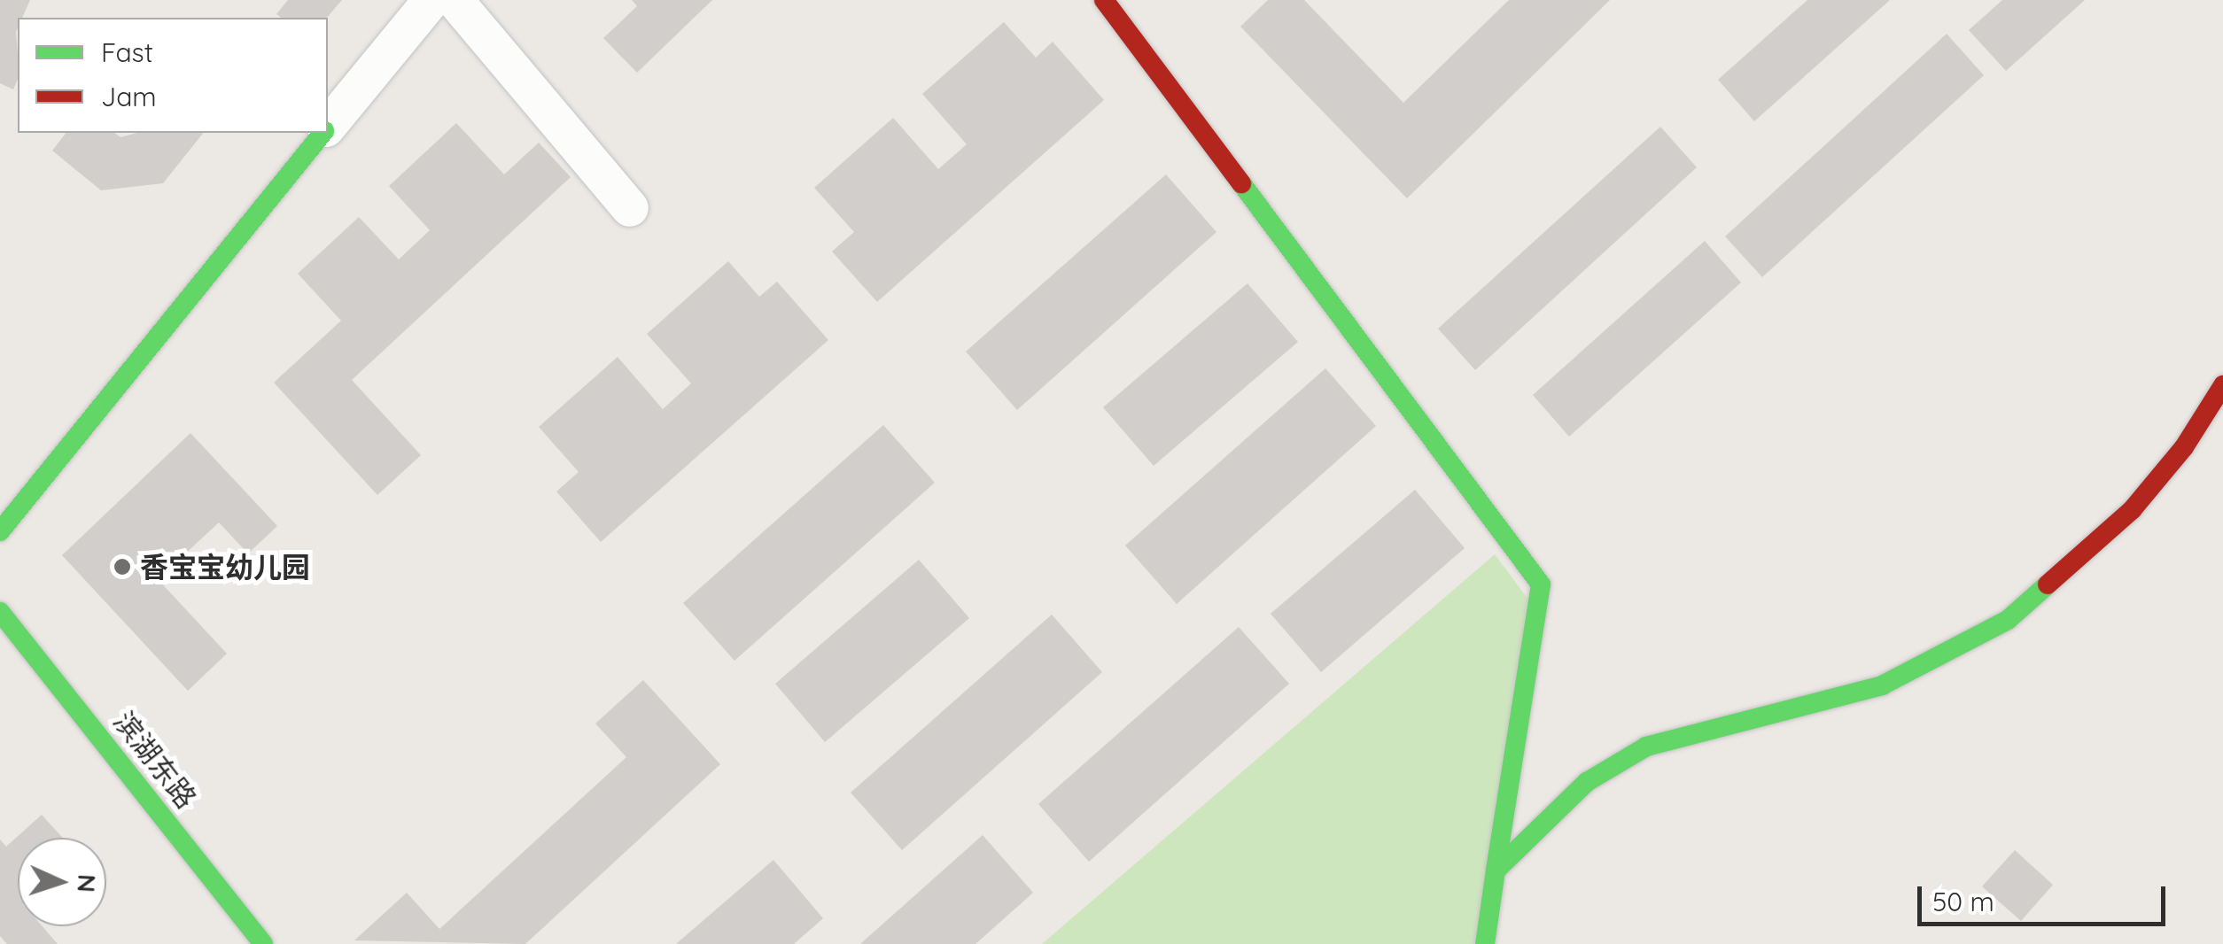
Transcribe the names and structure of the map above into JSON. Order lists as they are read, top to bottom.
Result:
{
  "streets": {
    "street": ["滨湖东路"]
  },
  "places": ["香宝宝幼儿园"],
  "legend": ["Fast", "Jam"],
  "scale_bar": "50 m",
  "north": "right"
}
